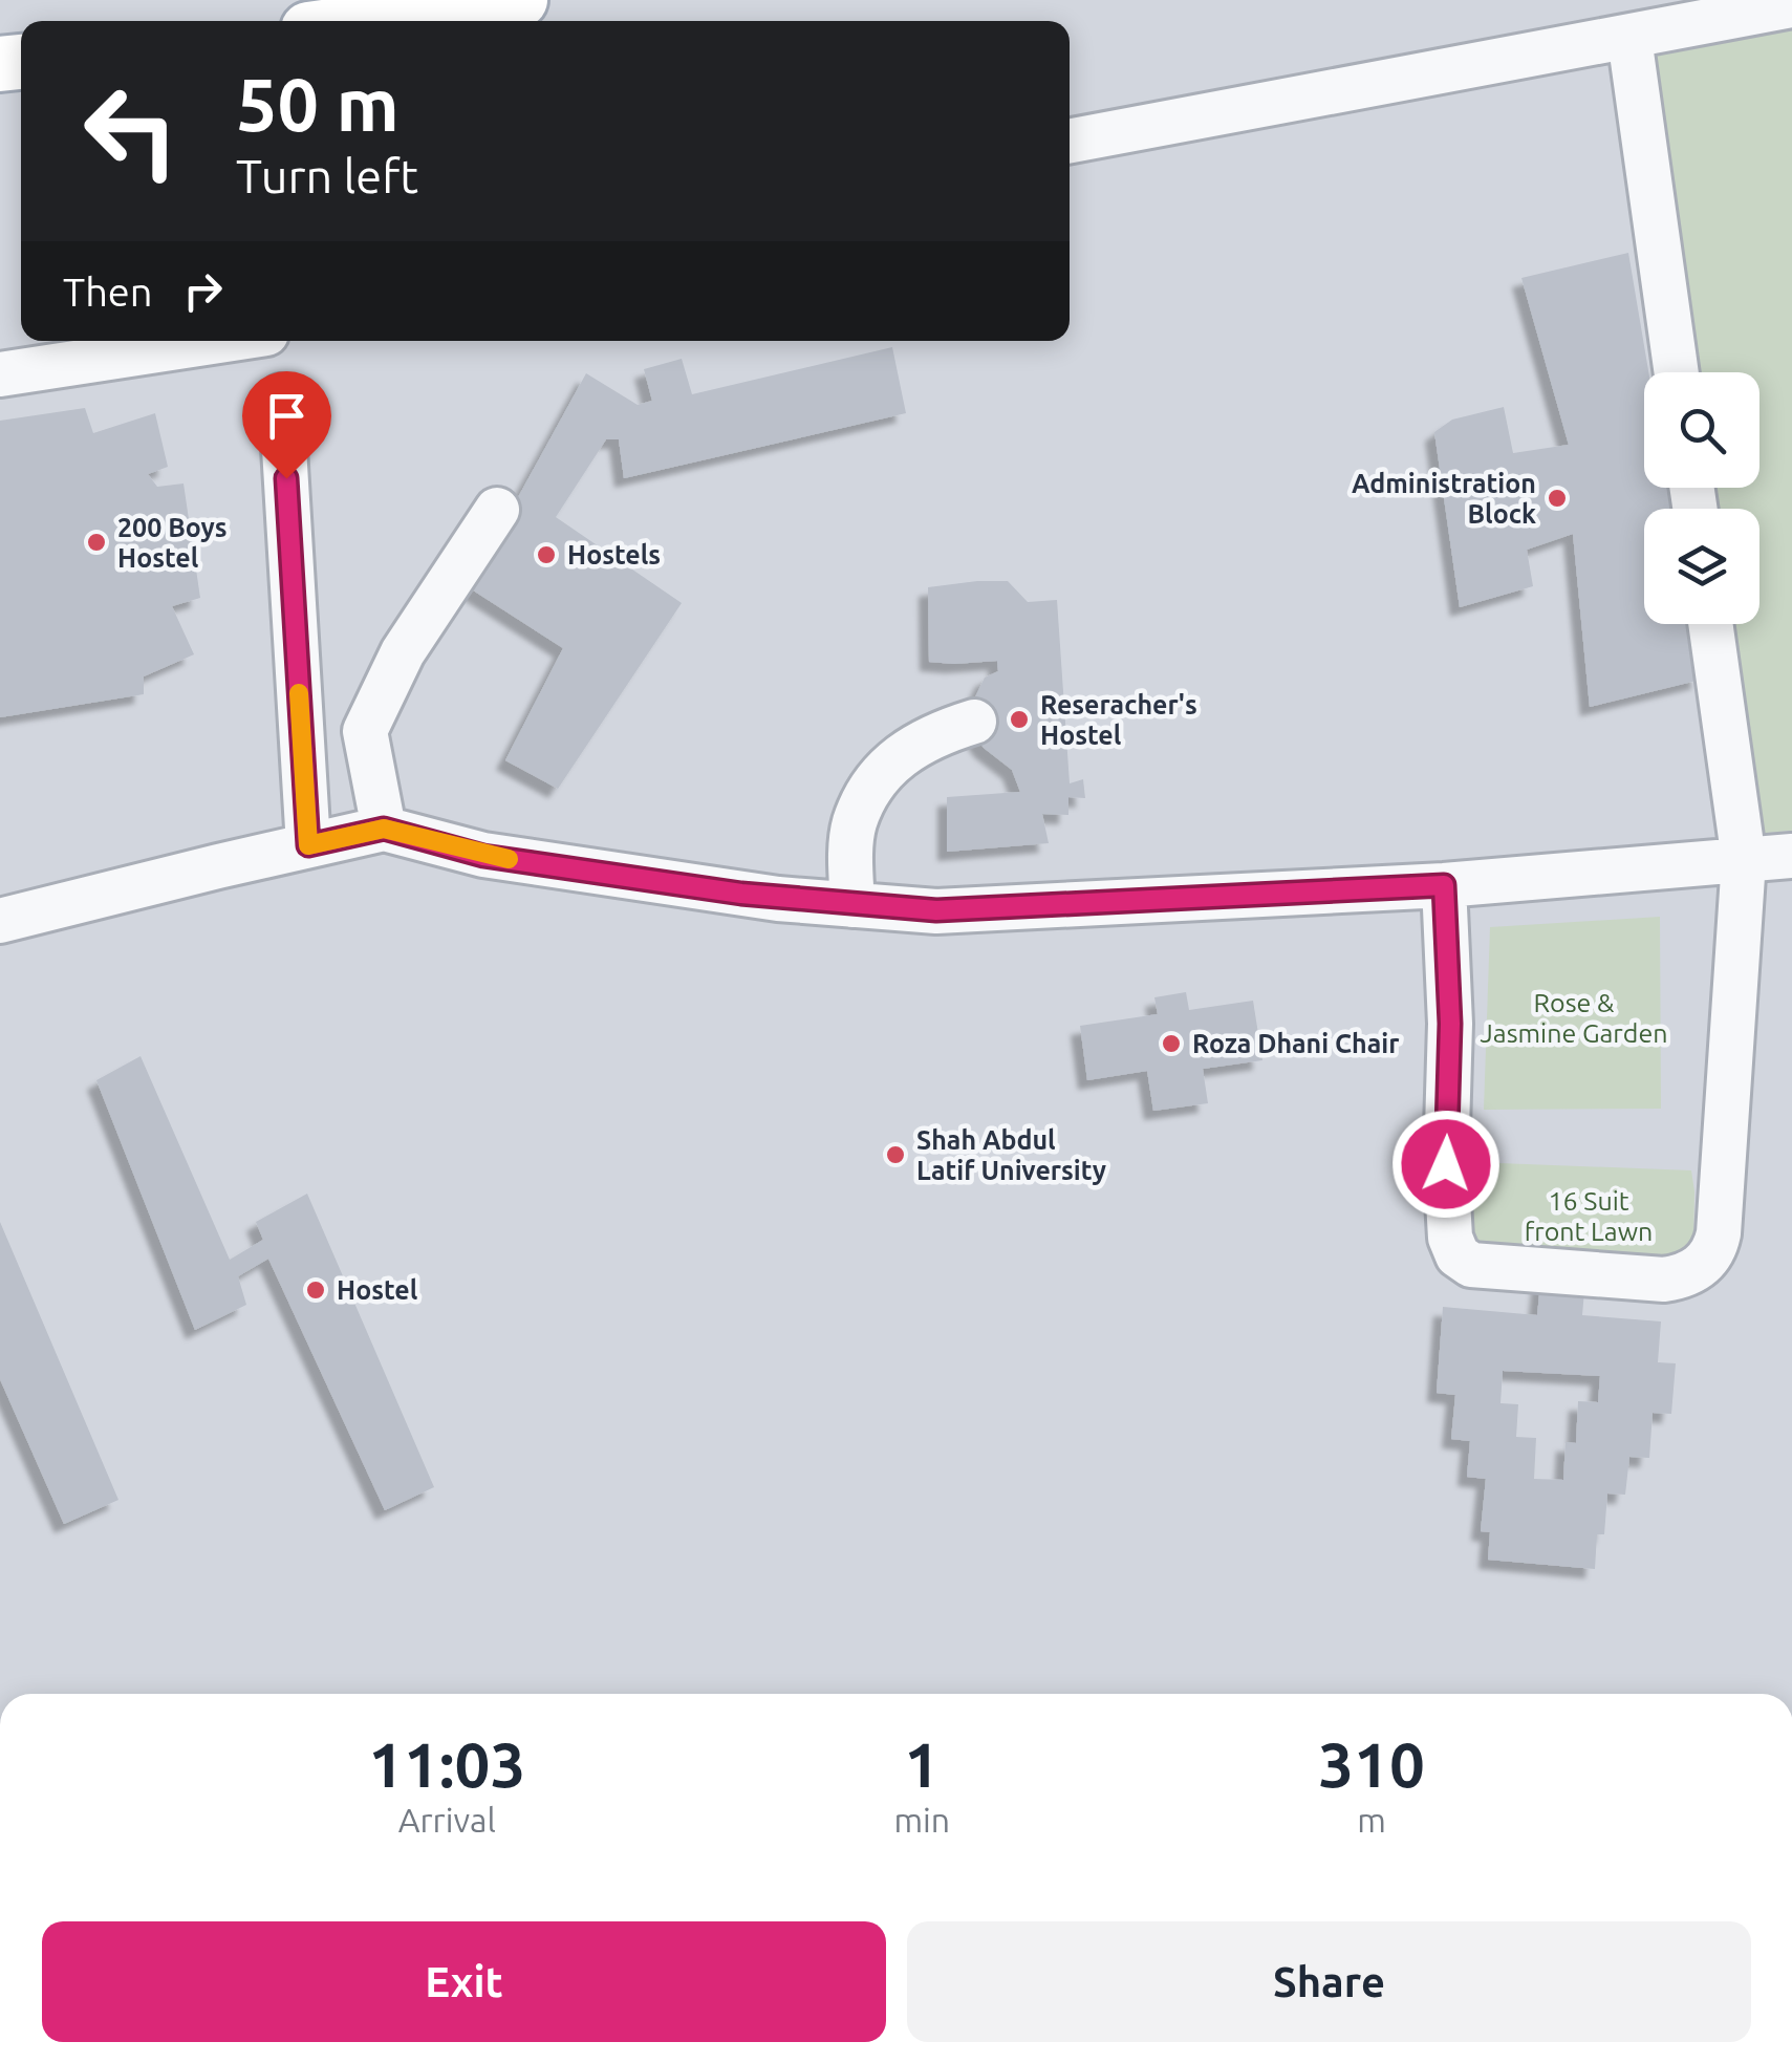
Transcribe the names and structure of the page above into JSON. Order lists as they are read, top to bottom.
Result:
{
  "parks": ["Rose & Jasmine Garden", "16 Suit front Lawn"],
  "places": [
    "Administration Block",
    "200 Boys Hostel",
    "Hostels",
    "Reseracher's Hostel",
    "Roza Dhani Chair",
    "Shah Abdul Latif University",
    "Hostel"
  ],
  "page": {
    "turn": ["50 m", "Turn left"],
    "then": "Then",
    "eta": [
      "11:03",
      "Arrival",
      "1",
      "min",
      "310",
      "m"
    ],
    "buttons": ["Exit", "Share"]
  }
}
